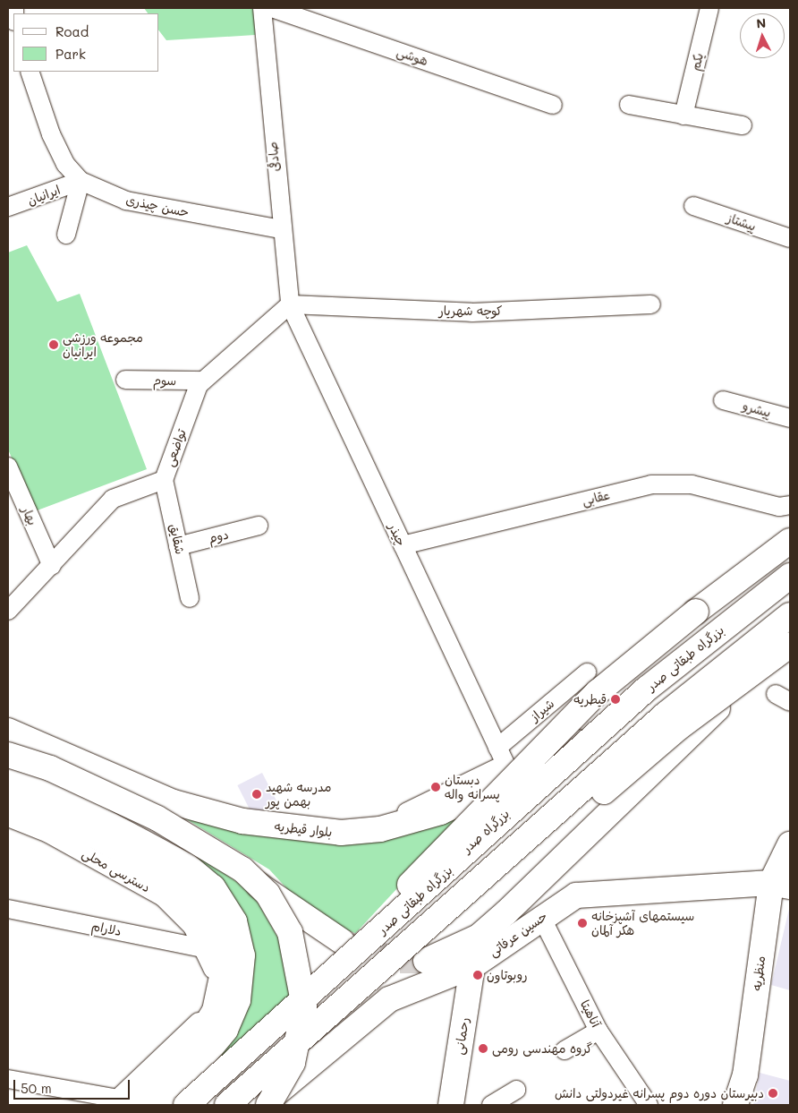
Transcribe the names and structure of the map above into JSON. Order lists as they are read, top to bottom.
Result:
{
  "streets": {
    "main road": [
      "بزرگراه طبقاتی صدر",
      "بلوار قیطریه",
      "بزرگراه صدر",
      "حسین عرفاتی",
      "منظریه",
      "رحمانی"
    ],
    "street": [
      "هوشی",
      "یکم",
      "صادقی",
      "ایرانیان",
      "حسن چیذری",
      "پیشتاز",
      "کوچه شهریار",
      "سوم",
      "پیشرو",
      "تواضعی",
      "عقابی",
      "بهار",
      "چیذر",
      "دوم",
      "شقایق",
      "شیراز",
      "دسترسی محلی",
      "دلارام",
      "آناهیتا"
    ]
  },
  "crossings": [
    ["صادقی", "حسن چیذری"],
    ["صادقی", "کوچه شهریار"],
    ["صادقی", "تواضعی"],
    ["صادقی", "چیذر"],
    ["ایرانیان", "حسن چیذری"],
    ["کوچه شهریار", "تواضعی"],
    ["کوچه شهریار", "چیذر"],
    ["سوم", "تواضعی"],
    ["تواضعی", "بهار"],
    ["تواضعی", "چیذر"],
    ["تواضعی", "شقایق"],
    ["عقابی", "چیذر"],
    ["چیذر", "شیراز"],
    ["چیذر", "بلوار قیطریه"],
    ["دوم", "شقایق"],
    ["بزرگراه طبقاتی صدر", "بزرگراه صدر"],
    ["بلوار قیطریه", "بزرگراه صدر"],
    ["دسترسی محلی", "دلارام"],
    ["حسین عرفاتی", "منظریه"],
    ["حسین عرفاتی", "آناهیتا"],
    ["حسین عرفاتی", "رحمانی"]
  ],
  "places": [
    "مجموعه ورزشی ایرانیان",
    "قیطریه",
    "دبستان پسرانه واله",
    "مدرسه شهید بهمن پور",
    "سیستمهای آشپزخانه هکر آلمان",
    "روبوتاون",
    "گروه مهندسی رومی",
    "دبیرستان دوره دوم پسرانه غیردولتی دانش"
  ],
  "legend": ["Road", "Park"],
  "scale_bar": "50 m",
  "north": "top"
}
